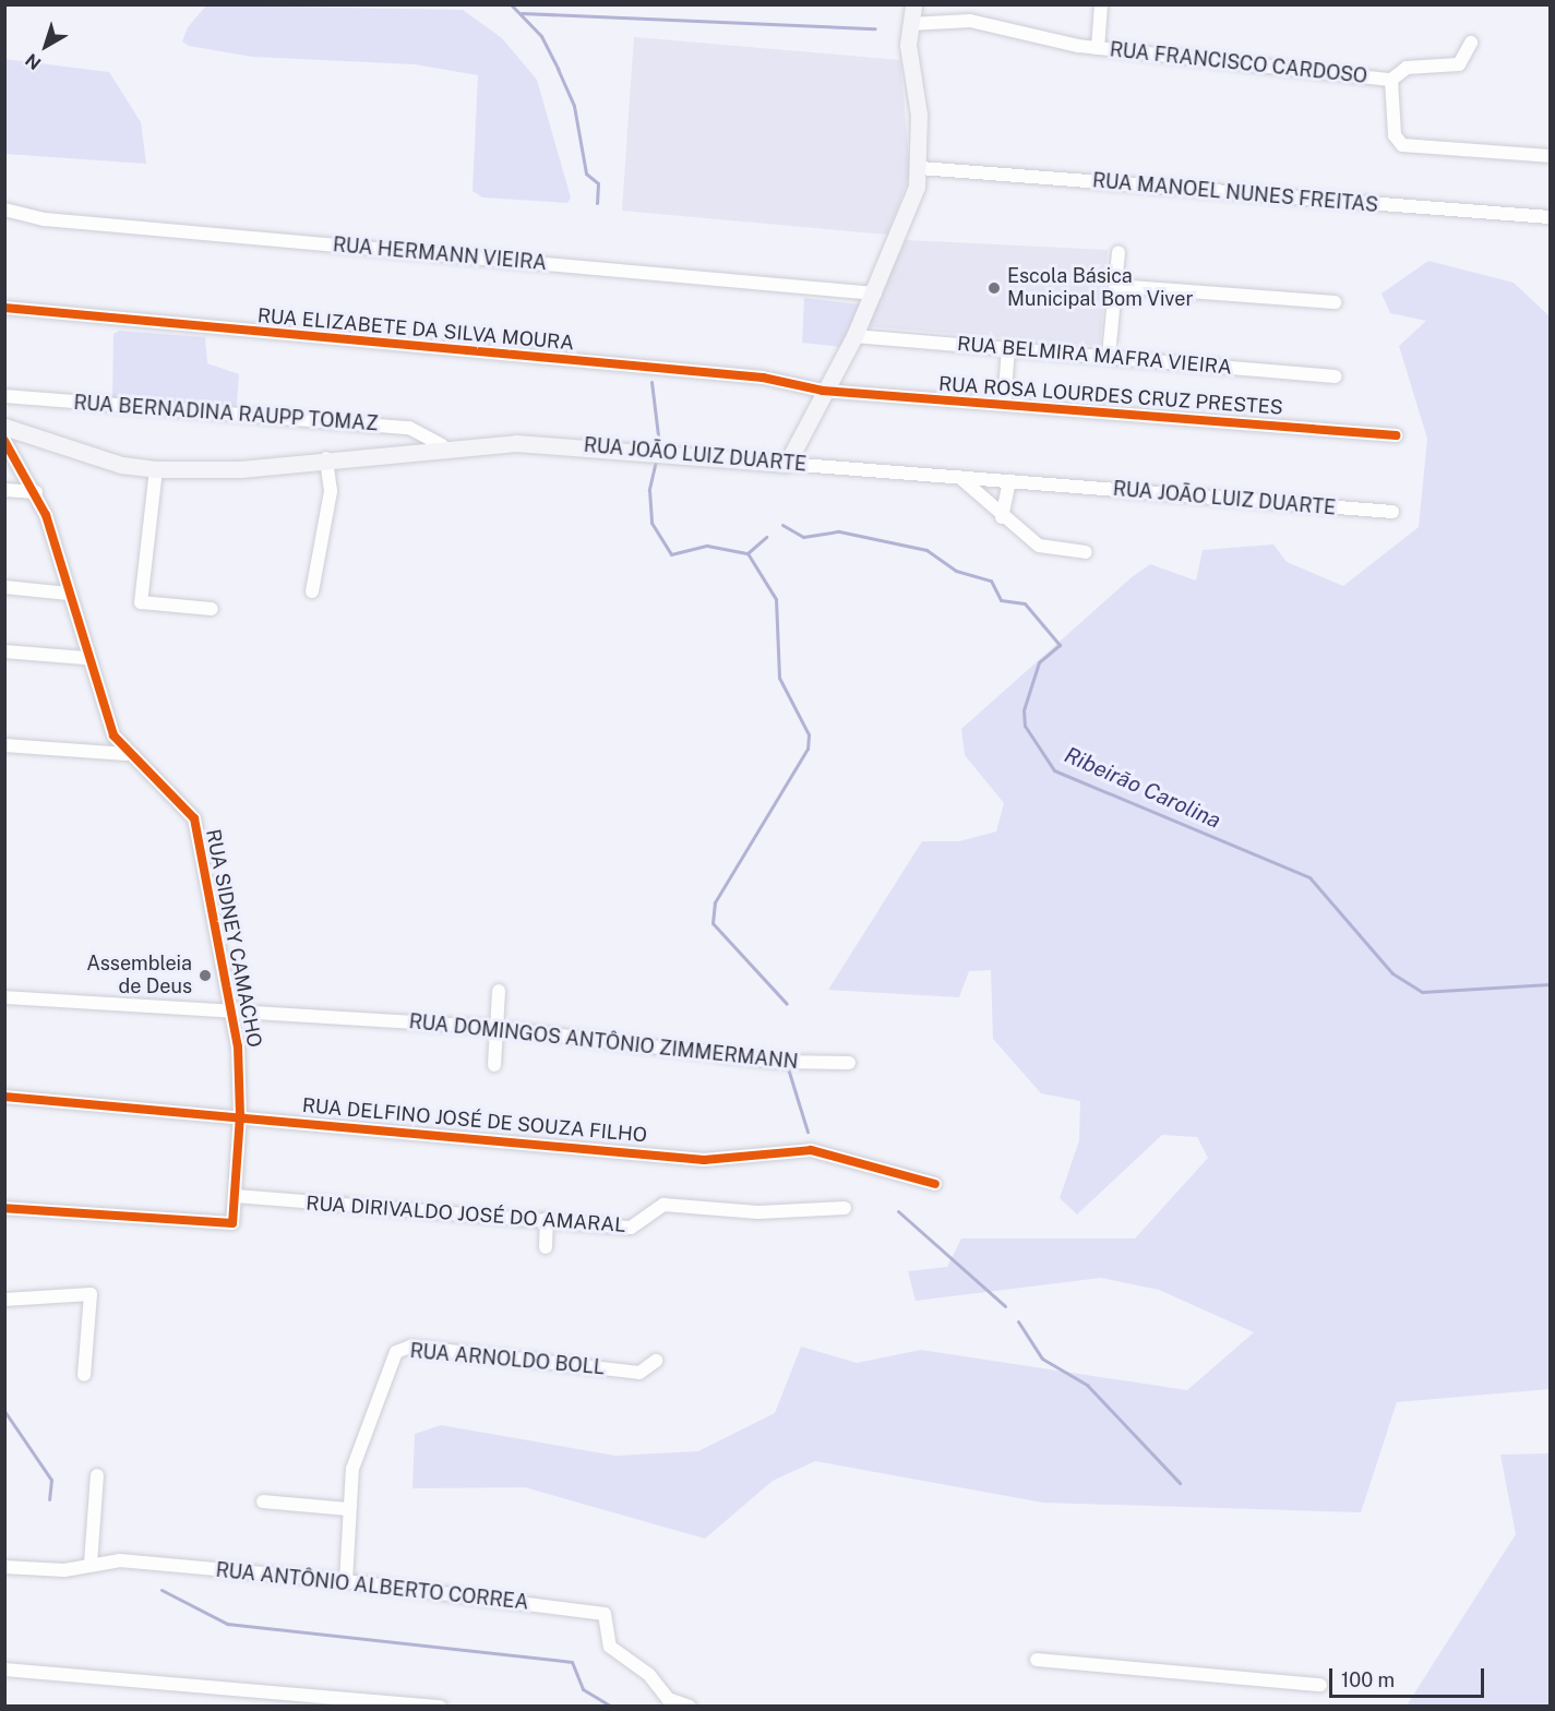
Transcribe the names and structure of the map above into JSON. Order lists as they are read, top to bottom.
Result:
{
  "streets": {
    "main road": ["RUA JOÃO LUIZ DUARTE"],
    "street": [
      "RUA FRANCISCO CARDOSO",
      "RUA MANOEL NUNES FREITAS",
      "RUA HERMANN VIEIRA",
      "RUA ELIZABETE DA SILVA MOURA",
      "RUA BELMIRA MAFRA VIEIRA",
      "RUA ROSA LOURDES CRUZ PRESTES",
      "RUA BERNADINA RAUPP TOMAZ",
      "RUA SIDNEY CAMACHO",
      "RUA DOMINGOS ANTÔNIO ZIMMERMANN",
      "RUA DELFINO JOSÉ DE SOUZA FILHO",
      "RUA DIRIVALDO JOSÉ DO AMARAL",
      "RUA ARNOLDO BOLL",
      "RUA ANTÔNIO ALBERTO CORREA"
    ]
  },
  "crossings": [
    ["RUA ELIZABETE DA SILVA MOURA", "RUA ROSA LOURDES CRUZ PRESTES"],
    ["RUA BERNADINA RAUPP TOMAZ", "RUA JOÃO LUIZ DUARTE"],
    ["RUA SIDNEY CAMACHO", "RUA DOMINGOS ANTÔNIO ZIMMERMANN"],
    ["RUA SIDNEY CAMACHO", "RUA DELFINO JOSÉ DE SOUZA FILHO"],
    ["RUA SIDNEY CAMACHO", "RUA DIRIVALDO JOSÉ DO AMARAL"],
    ["RUA ARNOLDO BOLL", "RUA ANTÔNIO ALBERTO CORREA"]
  ],
  "water": ["Ribeirão Carolina"],
  "places": ["Escola Básica Municipal Bom Viver", "Assembleia de Deus"],
  "scale_bar": "100 m",
  "north": "bottom left"
}
